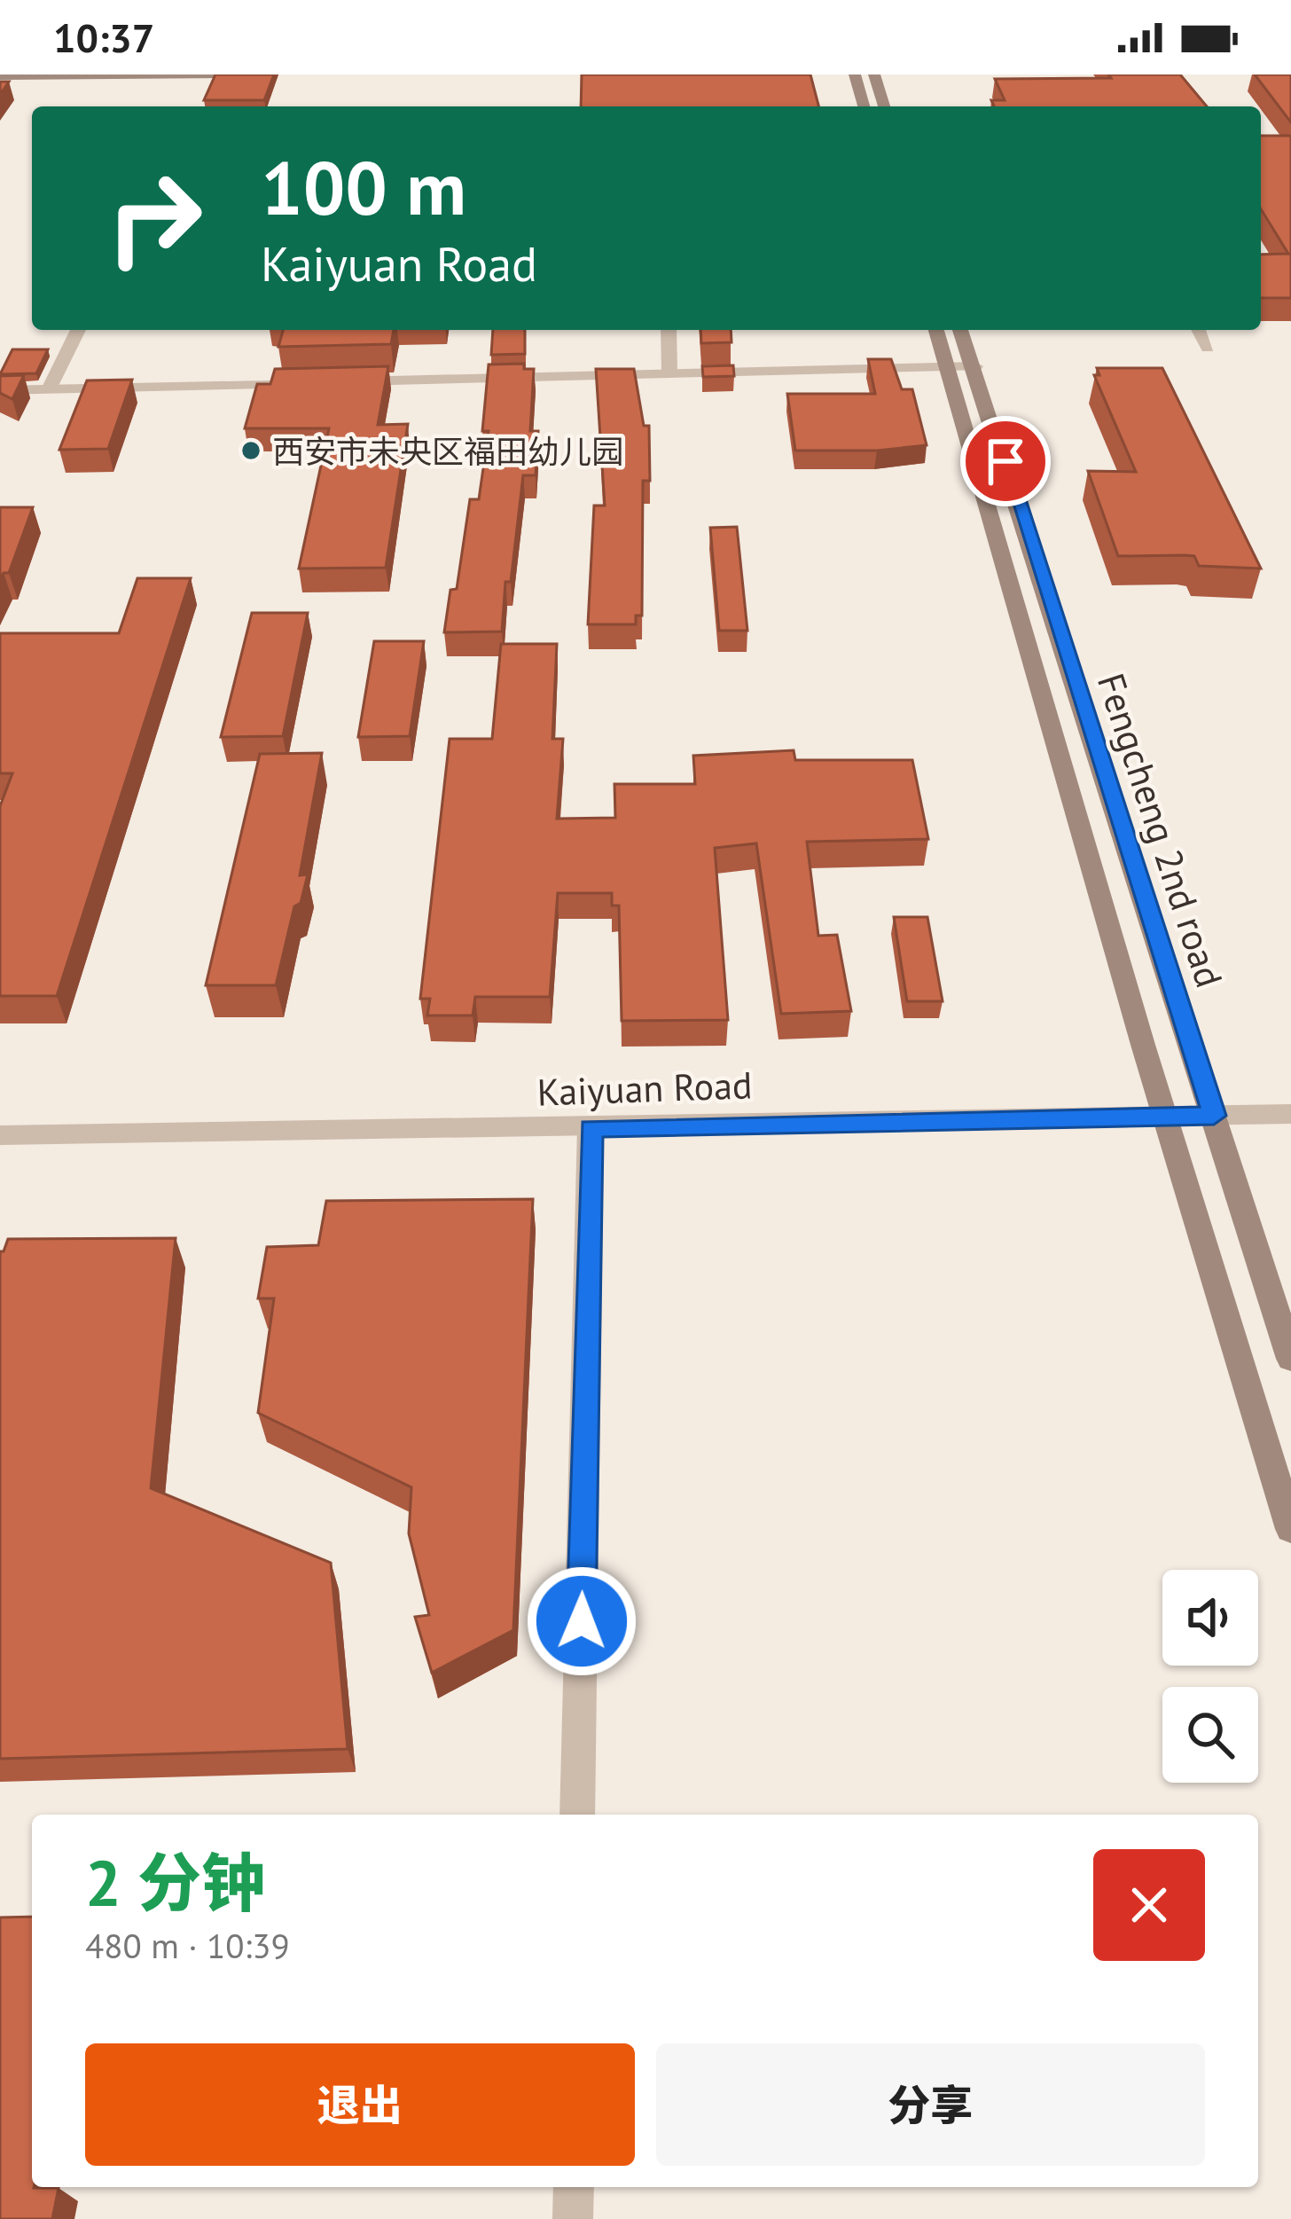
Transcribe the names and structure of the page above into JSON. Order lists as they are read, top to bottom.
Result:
{
  "streets": {
    "main road": ["Fengcheng 2nd road"],
    "street": ["Kaiyuan Road"]
  },
  "crossings": [
    ["Fengcheng 2nd road", "Kaiyuan Road"]
  ],
  "places": ["西安市未央区福田幼儿园"],
  "page": {
    "status": "10:37",
    "turn": ["100 m", "Kaiyuan Road"],
    "heading": ["2 分钟", "480 m · 10:39"],
    "buttons": ["退出", "分享"]
  }
}
